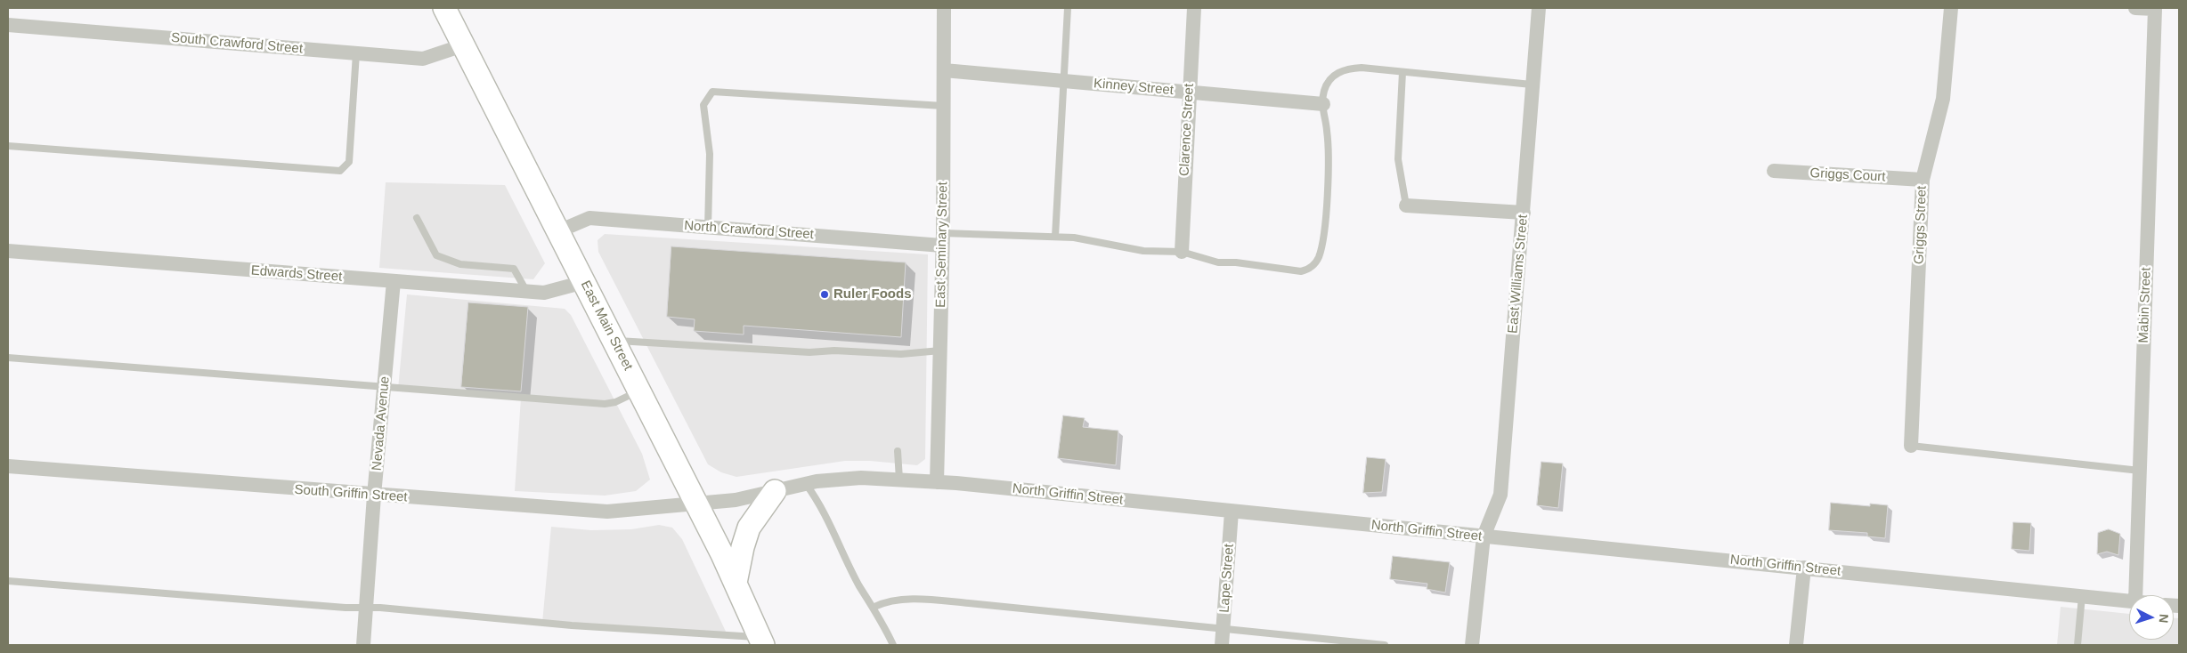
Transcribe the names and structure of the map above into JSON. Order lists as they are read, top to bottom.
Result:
{
  "streets": {
    "main road": ["East Main Street"],
    "street": [
      "South Crawford Street",
      "Kinney Street",
      "Clarence Street",
      "Griggs Court",
      "Griggs Street",
      "North Crawford Street",
      "East Seminary Street",
      "Edwards Street",
      "East Williams Street",
      "Mabin Street",
      "Nevada Avenue",
      "South Griffin Street",
      "North Griffin Street",
      "Lape Street"
    ]
  },
  "crossings": [
    ["South Crawford Street", "East Main Street"],
    ["Kinney Street", "Clarence Street"],
    ["Kinney Street", "East Seminary Street"],
    ["Griggs Court", "Griggs Street"],
    ["North Crawford Street", "East Seminary Street"],
    ["North Crawford Street", "East Main Street"],
    ["East Seminary Street", "North Griffin Street"],
    ["Edwards Street", "East Main Street"],
    ["Edwards Street", "Nevada Avenue"],
    ["East Williams Street", "North Griffin Street"],
    ["East Main Street", "South Griffin Street"],
    ["East Main Street", "North Griffin Street"],
    ["Nevada Avenue", "South Griffin Street"],
    ["South Griffin Street", "North Griffin Street"],
    ["North Griffin Street", "Lape Street"]
  ],
  "places": ["Ruler Foods"],
  "north": "right"
}
